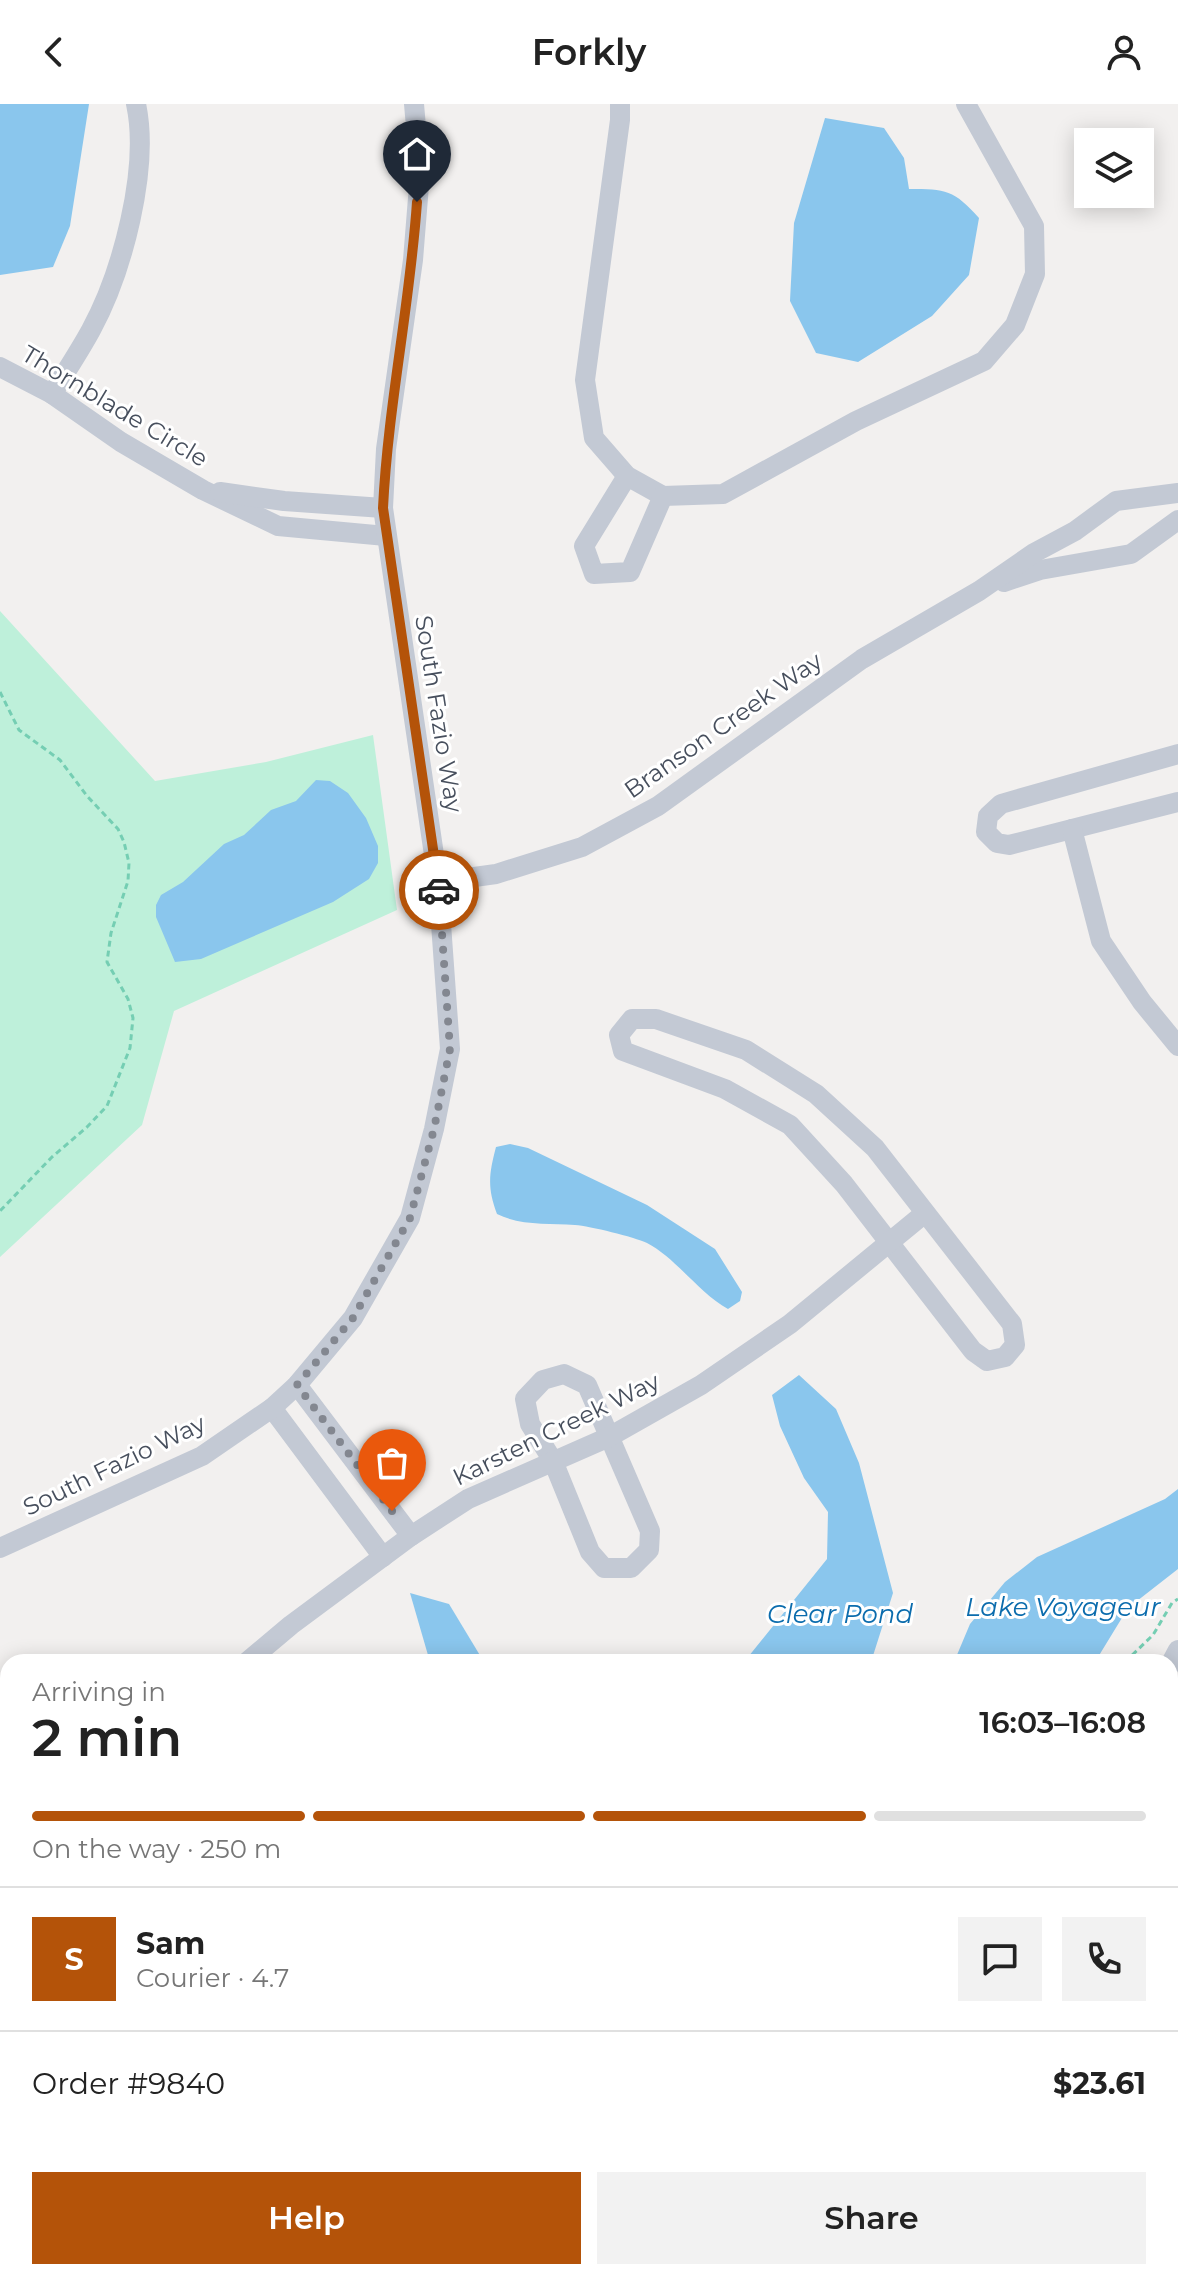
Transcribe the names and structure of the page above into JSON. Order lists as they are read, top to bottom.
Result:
{
  "streets": {
    "street": [
      "Thornblade Circle",
      "South Fazio Way",
      "Branson Creek Way",
      "Karsten Creek Way"
    ]
  },
  "crossings": [
    ["Thornblade Circle", "South Fazio Way"],
    ["South Fazio Way", "Branson Creek Way"]
  ],
  "water": ["Lake Voyageur", "Clear Pond"],
  "page": {
    "header": "Forkly",
    "heading": ["2 min", "Arriving in", "16:03–16:08"],
    "panel": [
      "Sam",
      "Courier · 4.7",
      "Order #9840",
      "$23.61"
    ],
    "bar": "On the way · 250 m",
    "round": "S",
    "buttons": ["Help", "Share"]
  }
}
